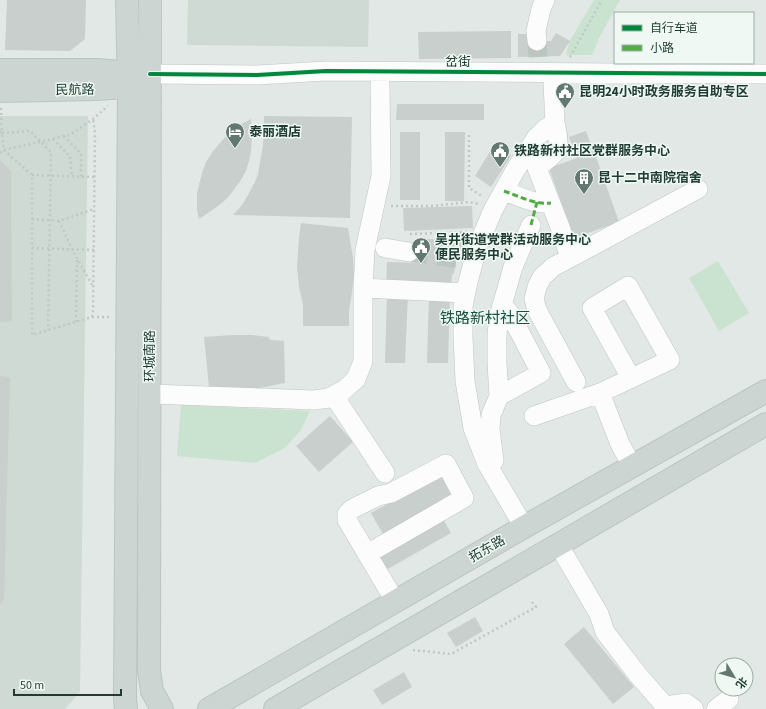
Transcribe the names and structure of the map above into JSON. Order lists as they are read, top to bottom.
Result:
{
  "streets": {
    "main road": ["民航路", "环城南路", "拓东路"],
    "street": ["岔街"]
  },
  "crossings": [
    ["岔街", "民航路"],
    ["岔街", "环城南路"],
    ["民航路", "环城南路"]
  ],
  "districts": ["铁路新村社区"],
  "places": {
    "public building": ["昆明24小时政务服务自助专区", "铁路新村社区党群服务中心", "吴井街道党群活动服务中心 便民服务中心"],
    "hotel": ["泰丽酒店"],
    "building": ["昆十二中南院宿舍"]
  },
  "legend": ["自行车道", "小路"],
  "scale_bar": "50 m",
  "north": "bottom right"
}
